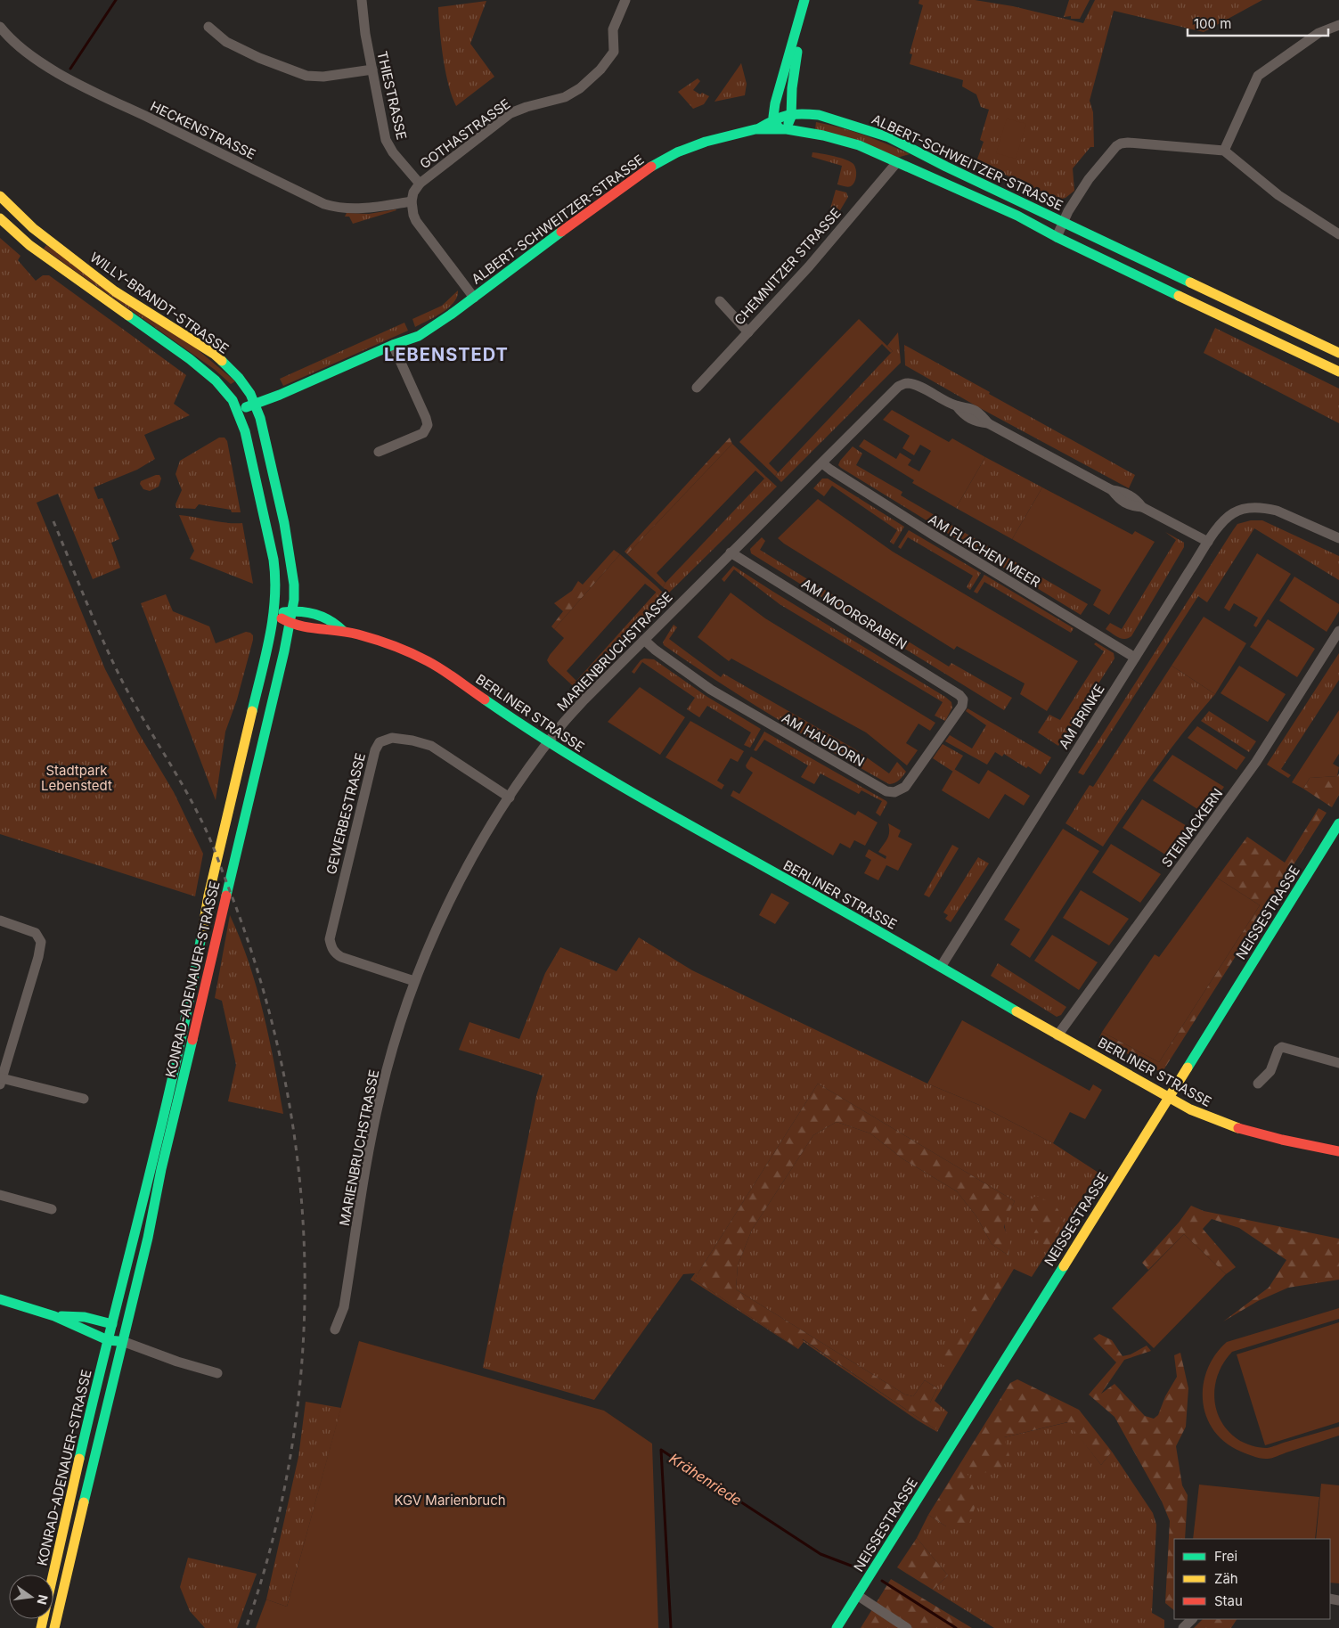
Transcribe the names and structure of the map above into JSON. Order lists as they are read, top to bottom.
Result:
{
  "streets": {
    "street": [
      "THIESTRASSE",
      "HECKENSTRASSE",
      "GOTHASTRASSE",
      "ALBERT-SCHWEITZER-STRASSE",
      "CHEMNITZER STRASSE",
      "WILLY-BRANDT-STRASSE",
      "AM FLACHEN MEER",
      "AM MOORGRABEN",
      "MARIENBRUCHSTRASSE",
      "BERLINER STRASSE",
      "AM BRINKE",
      "AM HAUDORN",
      "GEWERBESTRASSE",
      "STEINACKERN",
      "NEISSESTRASSE",
      "KONRAD-ADENAUER-STRASSE"
    ]
  },
  "crossings": [
    ["THIESTRASSE", "GOTHASTRASSE"],
    ["ALBERT-SCHWEITZER-STRASSE", "CHEMNITZER STRASSE"],
    ["ALBERT-SCHWEITZER-STRASSE", "WILLY-BRANDT-STRASSE"],
    ["ALBERT-SCHWEITZER-STRASSE", "KONRAD-ADENAUER-STRASSE"],
    ["WILLY-BRANDT-STRASSE", "KONRAD-ADENAUER-STRASSE"],
    ["AM FLACHEN MEER", "MARIENBRUCHSTRASSE"],
    ["AM FLACHEN MEER", "AM BRINKE"],
    ["AM MOORGRABEN", "MARIENBRUCHSTRASSE"],
    ["AM MOORGRABEN", "AM HAUDORN"],
    ["MARIENBRUCHSTRASSE", "BERLINER STRASSE"],
    ["MARIENBRUCHSTRASSE", "AM BRINKE"],
    ["MARIENBRUCHSTRASSE", "AM HAUDORN"],
    ["MARIENBRUCHSTRASSE", "GEWERBESTRASSE"],
    ["BERLINER STRASSE", "AM BRINKE"],
    ["BERLINER STRASSE", "STEINACKERN"],
    ["BERLINER STRASSE", "NEISSESTRASSE"],
    ["BERLINER STRASSE", "KONRAD-ADENAUER-STRASSE"]
  ],
  "districts": ["LEBENSTEDT"],
  "water": ["Krähenriede"],
  "parks": ["Stadtpark Lebenstedt", "KGV Marienbruch"],
  "legend": ["Frei", "Zäh", "Stau"],
  "scale_bar": "100 m",
  "north": "right"
}
